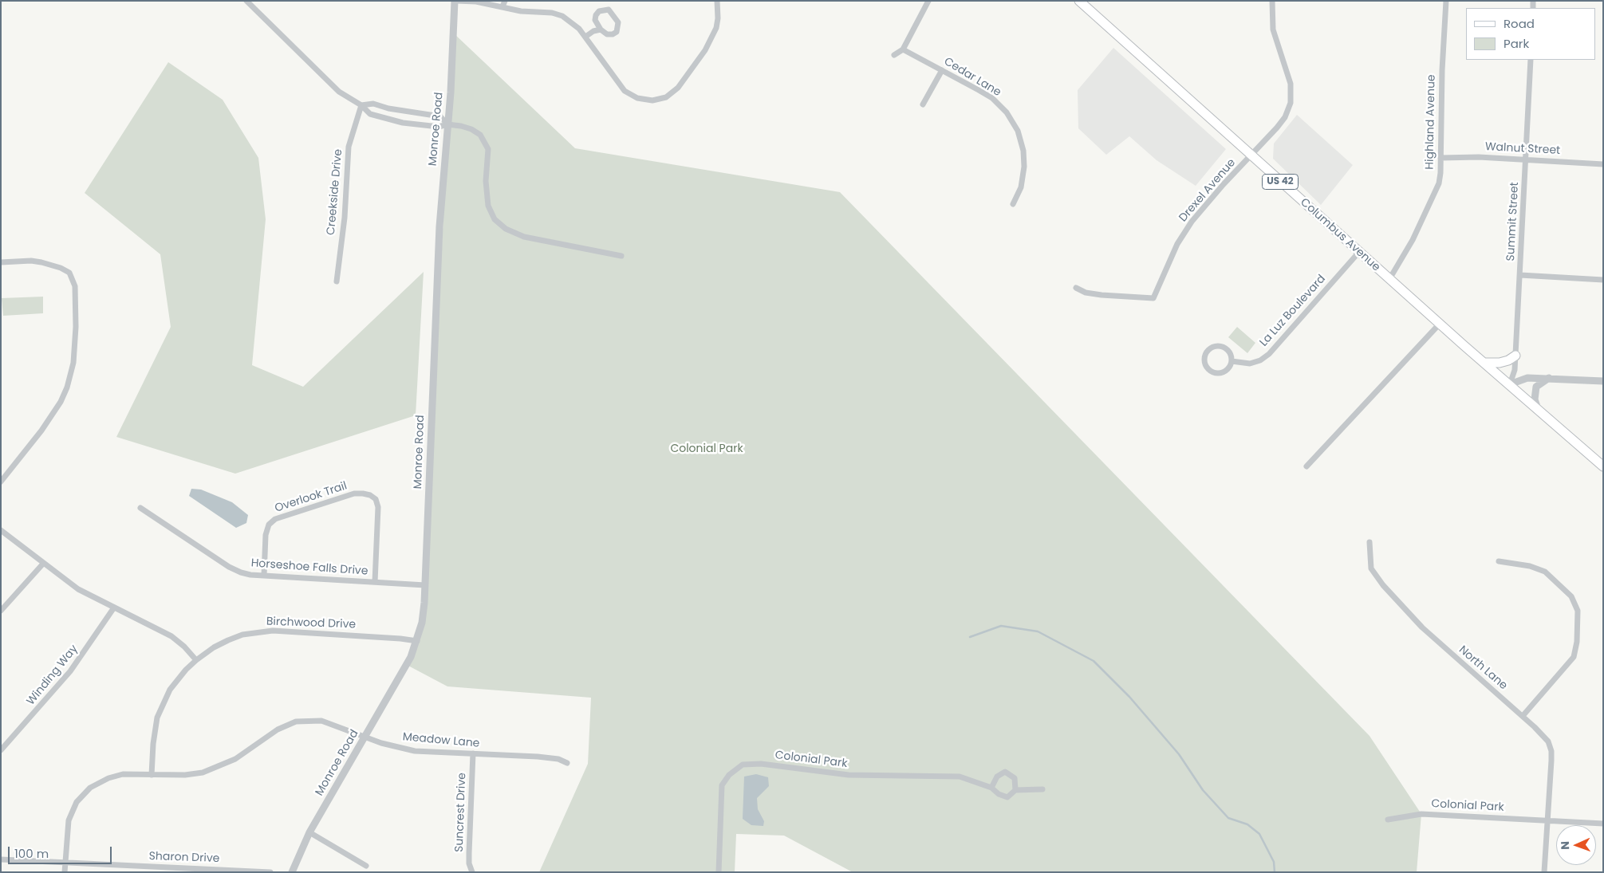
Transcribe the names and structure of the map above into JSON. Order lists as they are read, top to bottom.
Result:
{
  "streets": {
    "main road": ["US 42", "Columbus Avenue"],
    "street": [
      "Cedar Lane",
      "Highland Avenue",
      "Monroe Road",
      "Walnut Street",
      "Drexel Avenue",
      "Creekside Drive",
      "Summit Street",
      "La Luz Boulevard",
      "Overlook Trail",
      "Horseshoe Falls Drive",
      "Birchwood Drive",
      "North Lane",
      "Winding Way",
      "Meadow Lane",
      "Colonial Park",
      "Suncrest Drive",
      "Sharon Drive"
    ]
  },
  "crossings": [
    ["Highland Avenue", "Walnut Street"],
    ["Highland Avenue", "Columbus Avenue"],
    ["Monroe Road", "Horseshoe Falls Drive"],
    ["Monroe Road", "Birchwood Drive"],
    ["Monroe Road", "Meadow Lane"],
    ["Walnut Street", "Summit Street"],
    ["Drexel Avenue", "Columbus Avenue"],
    ["Summit Street", "Columbus Avenue"],
    ["Columbus Avenue", "La Luz Boulevard"],
    ["Overlook Trail", "Horseshoe Falls Drive"],
    ["Birchwood Drive", "Meadow Lane"],
    ["North Lane", "Colonial Park"],
    ["Meadow Lane", "Suncrest Drive"],
    ["Meadow Lane", "Sharon Drive"]
  ],
  "parks": ["Colonial Park"],
  "legend": ["Road", "Park"],
  "scale_bar": "100 m",
  "north": "left"
}
